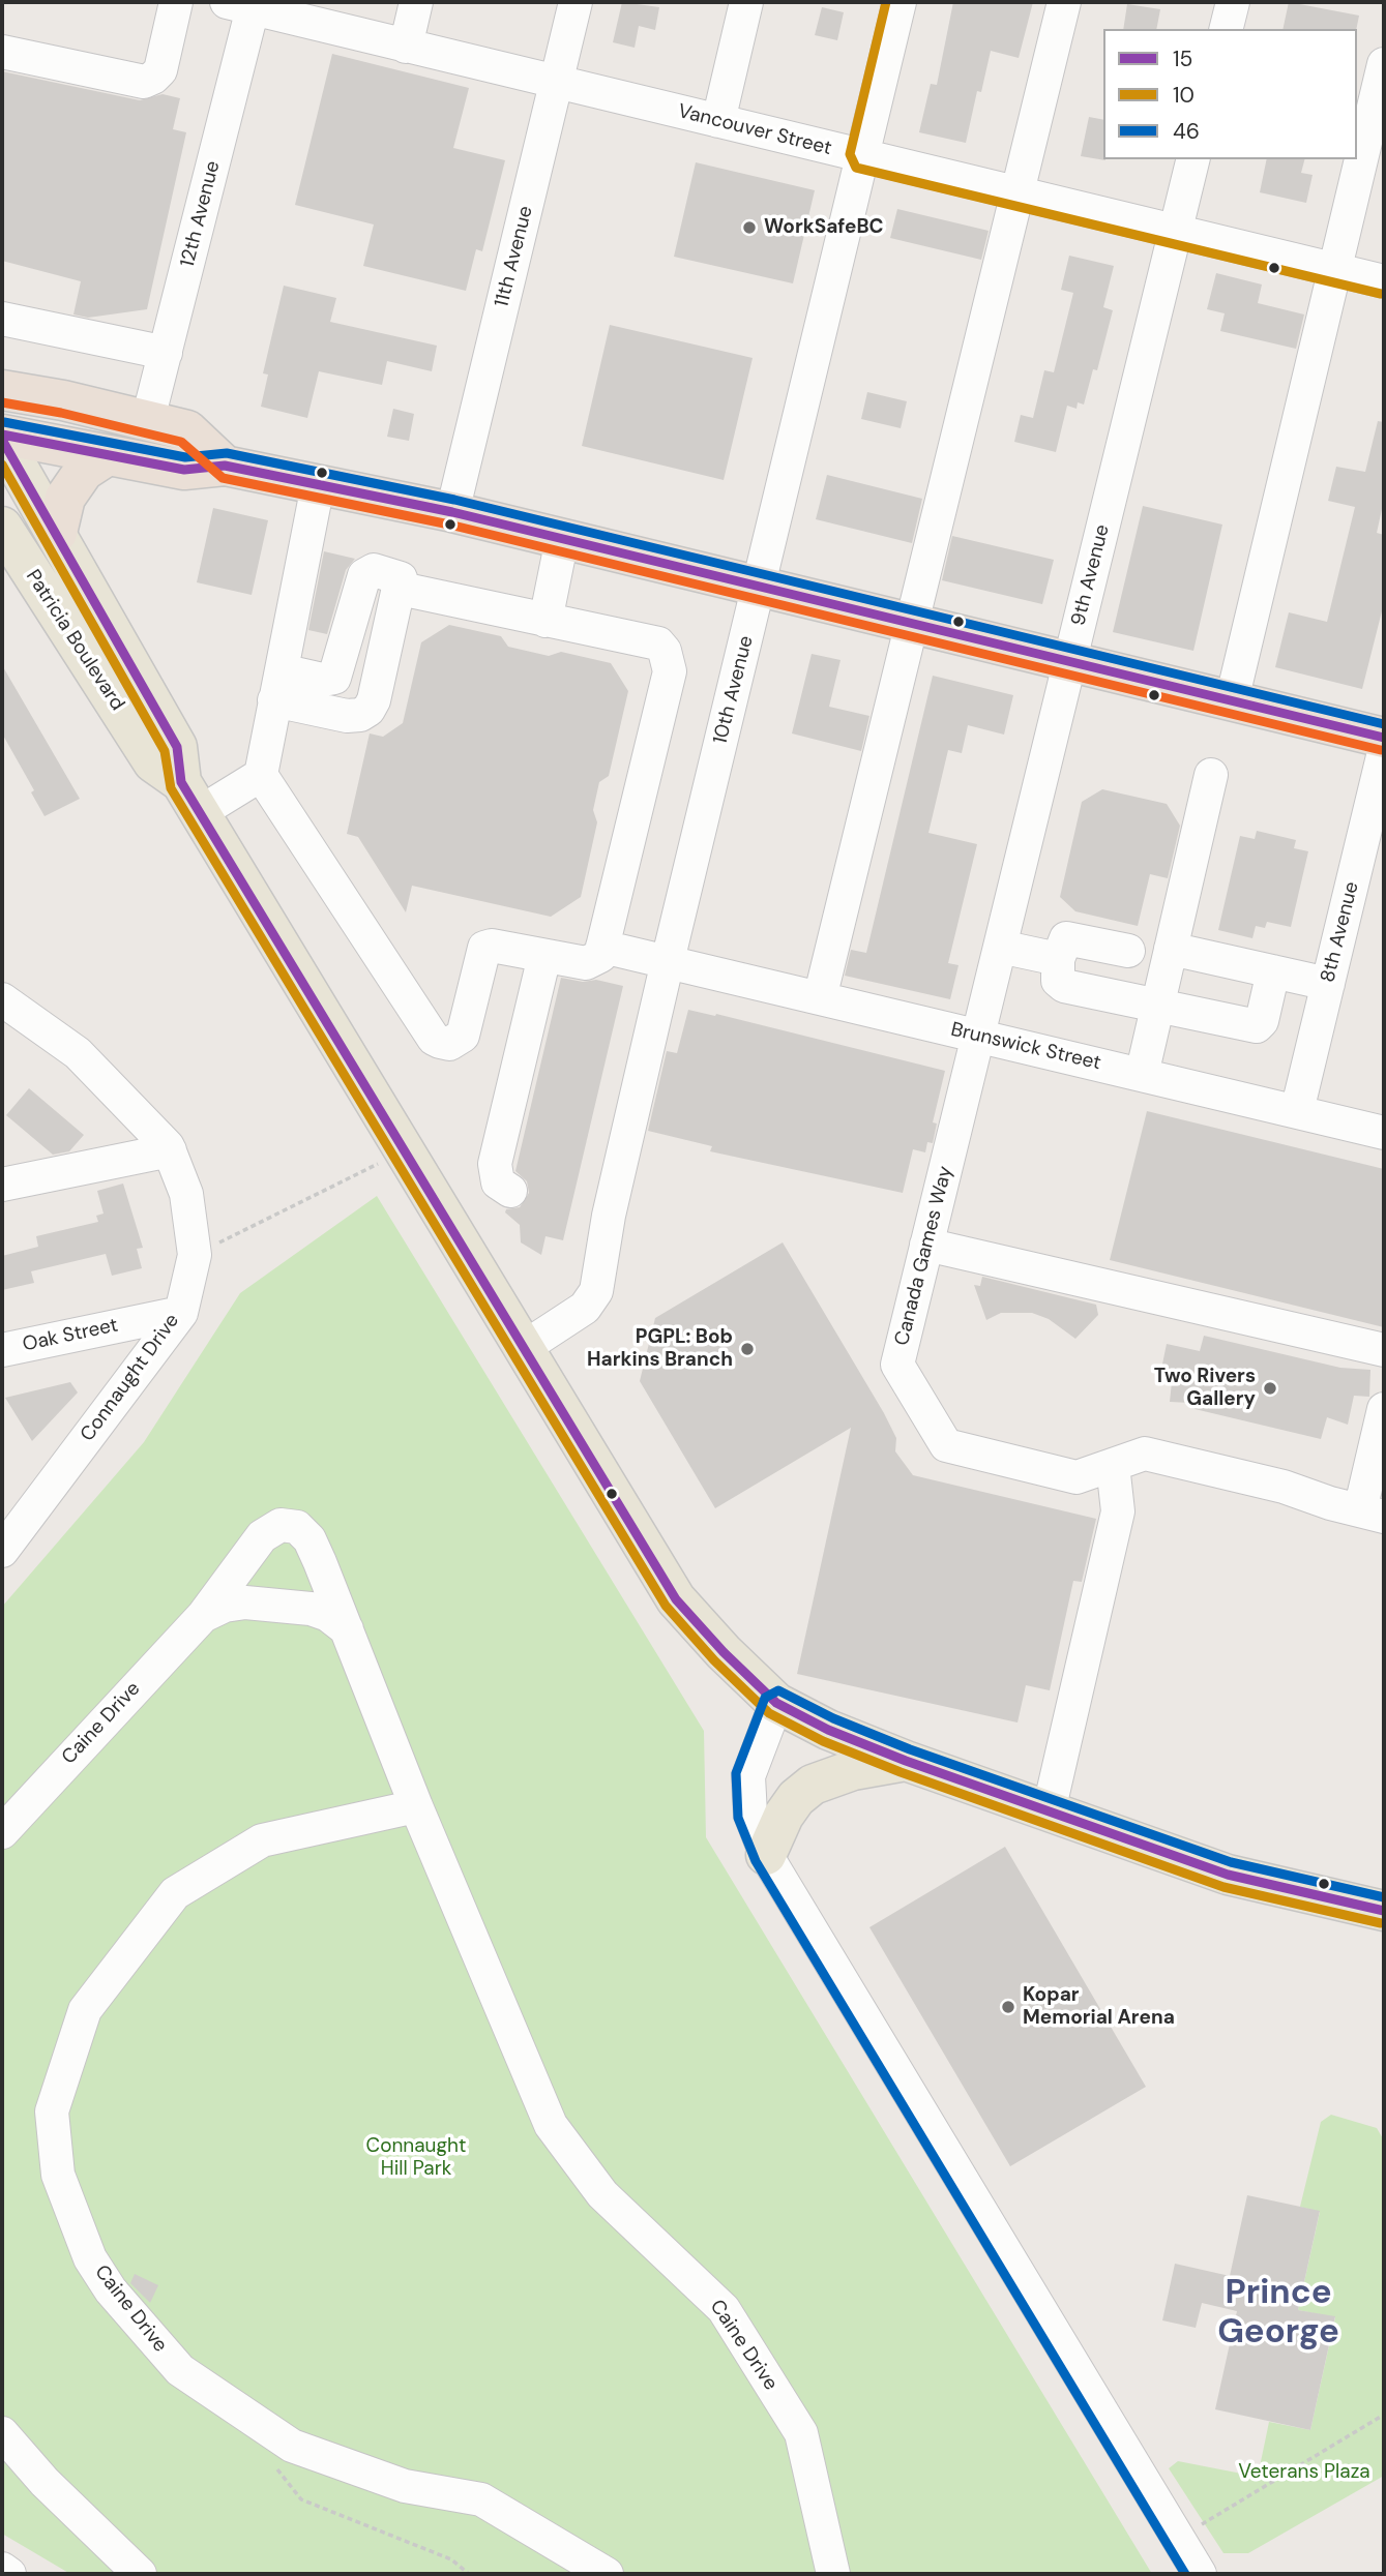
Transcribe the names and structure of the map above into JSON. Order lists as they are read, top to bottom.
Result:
{
  "streets": {
    "main road": ["Patricia Boulevard"],
    "street": [
      "Vancouver Street",
      "12th Avenue",
      "11th Avenue",
      "9th Avenue",
      "10th Avenue",
      "8th Avenue",
      "Brunswick Street",
      "Canada Games Way",
      "Oak Street",
      "Connaught Drive",
      "Caine Drive"
    ]
  },
  "crossings": [
    ["Vancouver Street", "12th Avenue"],
    ["Vancouver Street", "11th Avenue"],
    ["Vancouver Street", "9th Avenue"],
    ["Vancouver Street", "10th Avenue"],
    ["9th Avenue", "Brunswick Street"],
    ["9th Avenue", "Canada Games Way"],
    ["Patricia Boulevard", "10th Avenue"],
    ["10th Avenue", "Brunswick Street"],
    ["8th Avenue", "Brunswick Street"],
    ["Brunswick Street", "Canada Games Way"],
    ["Oak Street", "Connaught Drive"]
  ],
  "districts": ["Prince George"],
  "parks": ["Connaught Hill Park", "Veterans Plaza"],
  "places": [
    "WorkSafeBC",
    "PGPL: Bob Harkins Branch",
    "Two Rivers Gallery",
    "Kopar Memorial Arena"
  ],
  "lines": ["transit line 10", "transit line 46", "transit line 15"],
  "legend": ["15", "10", "46"]
}
